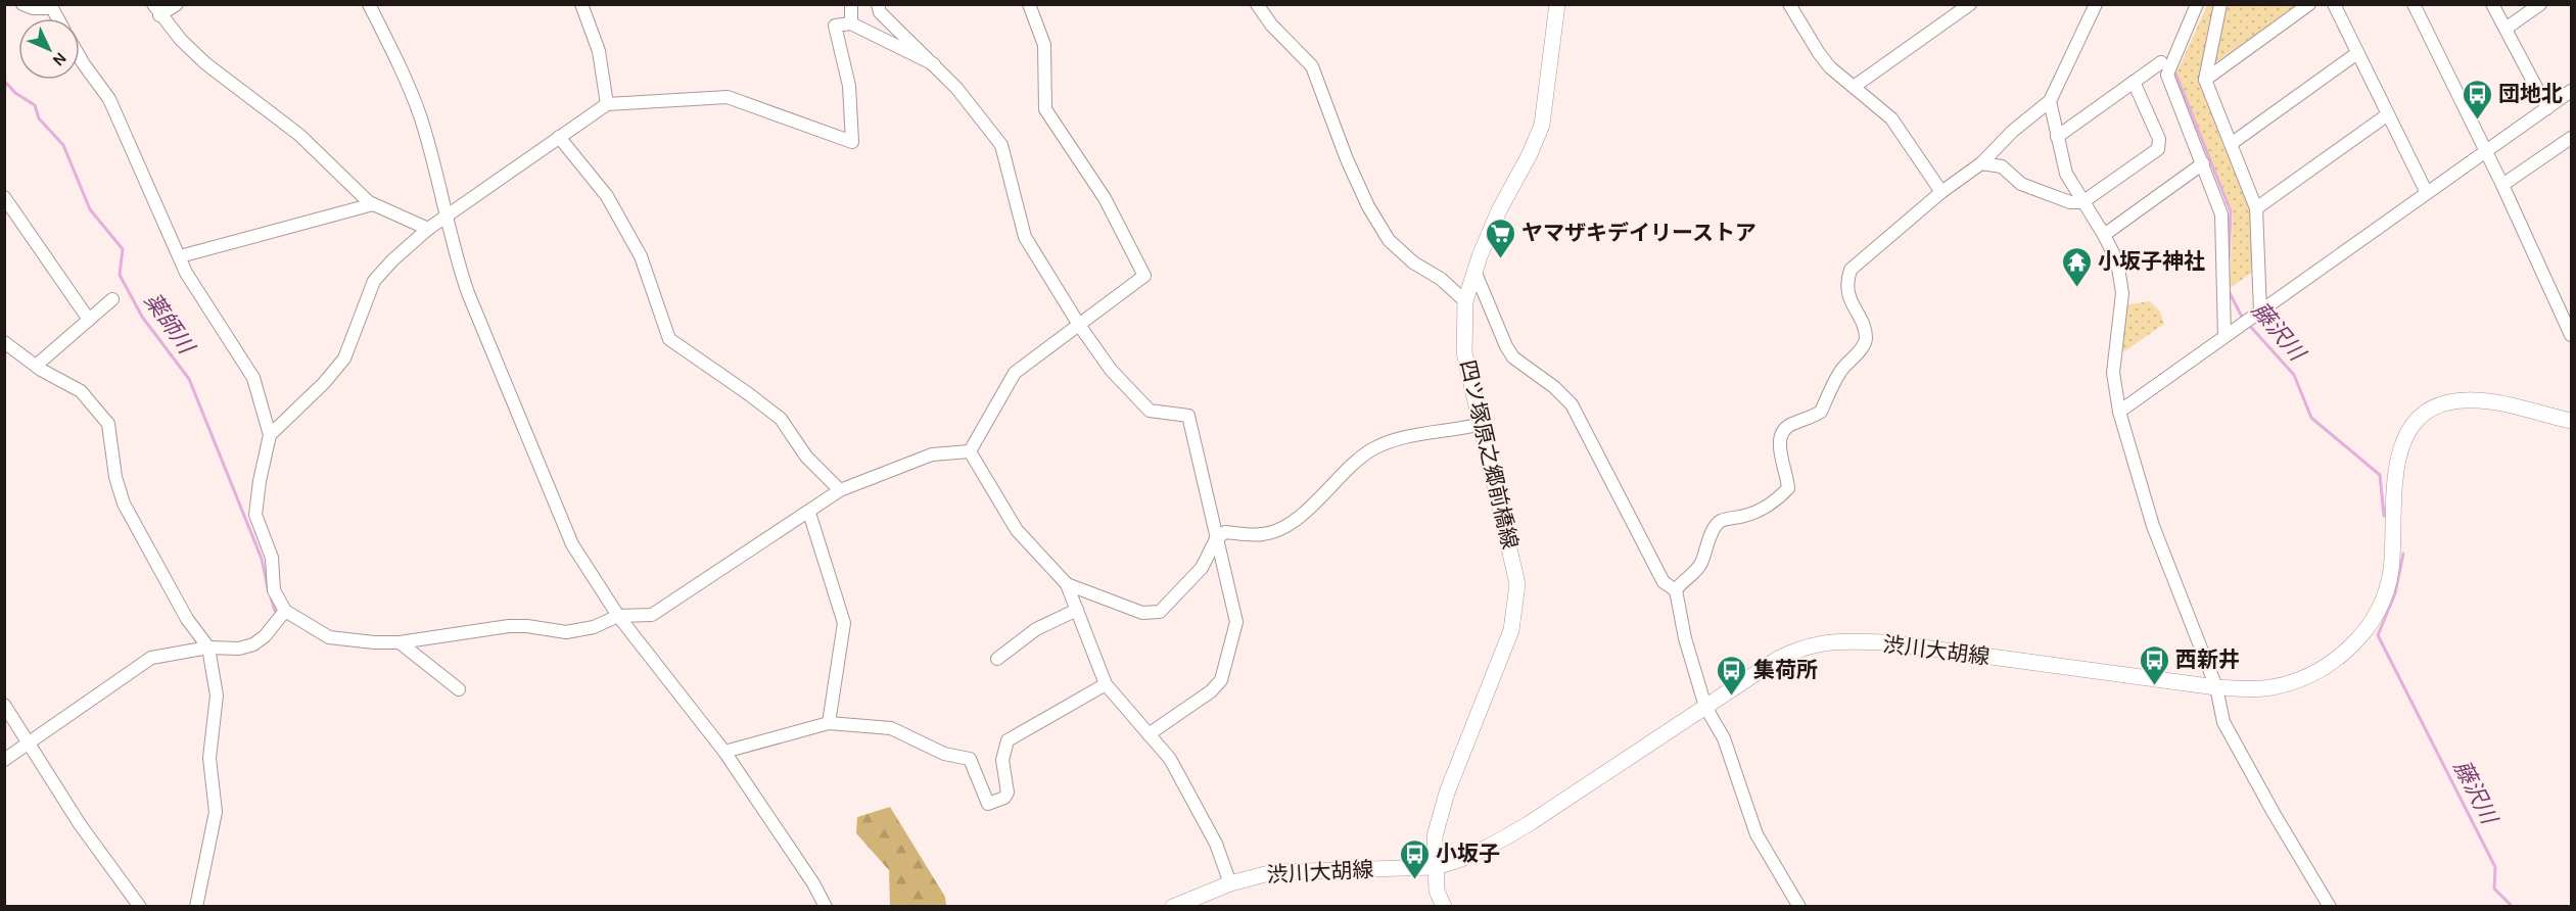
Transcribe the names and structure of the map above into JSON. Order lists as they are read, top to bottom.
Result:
{
  "streets": {
    "main road": ["四ツ塚原之郷前橋線", "渋川大胡線"]
  },
  "crossings": [
    ["四ツ塚原之郷前橋線", "渋川大胡線"]
  ],
  "water": ["薬師川", "藤沢川"],
  "places": {
    "bus stop": [
      "団地北",
      "西新井",
      "集荷所",
      "小坂子"
    ],
    "supermarket": ["ヤマザキデイリーストア"],
    "temple": ["小坂子神社"]
  },
  "north": "bottom right"
}
